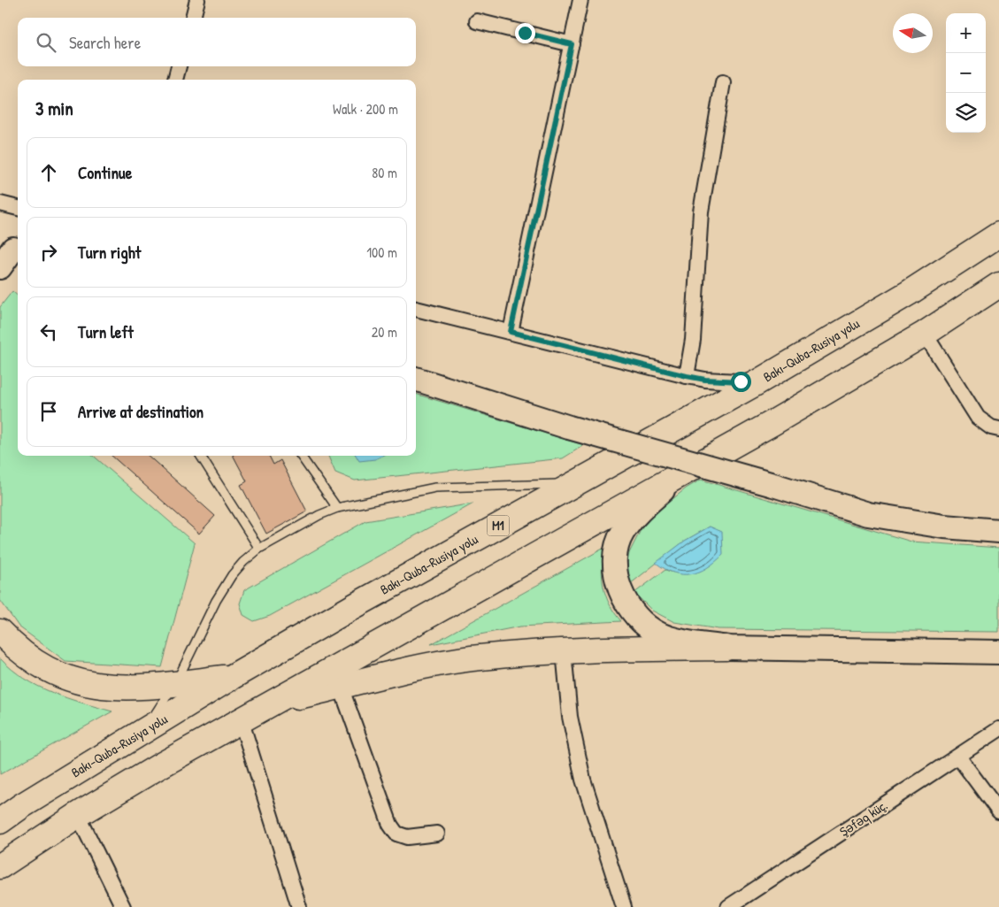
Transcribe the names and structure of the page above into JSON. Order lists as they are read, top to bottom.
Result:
{
  "streets": {
    "highway": ["Bakı-Quba-Rusiya yolu", "M1"],
    "street": ["Şəfəq küç."]
  },
  "north": "left",
  "page": {
    "map_buttons": ["+", "−"],
    "search": "Search here",
    "heading": ["3 min", "Walk · 200 m"],
    "list": [
      ["Continue", "80 m"],
      ["Turn right", "100 m"],
      ["Turn left", "20 m"],
      "Arrive at destination"
    ]
  }
}
